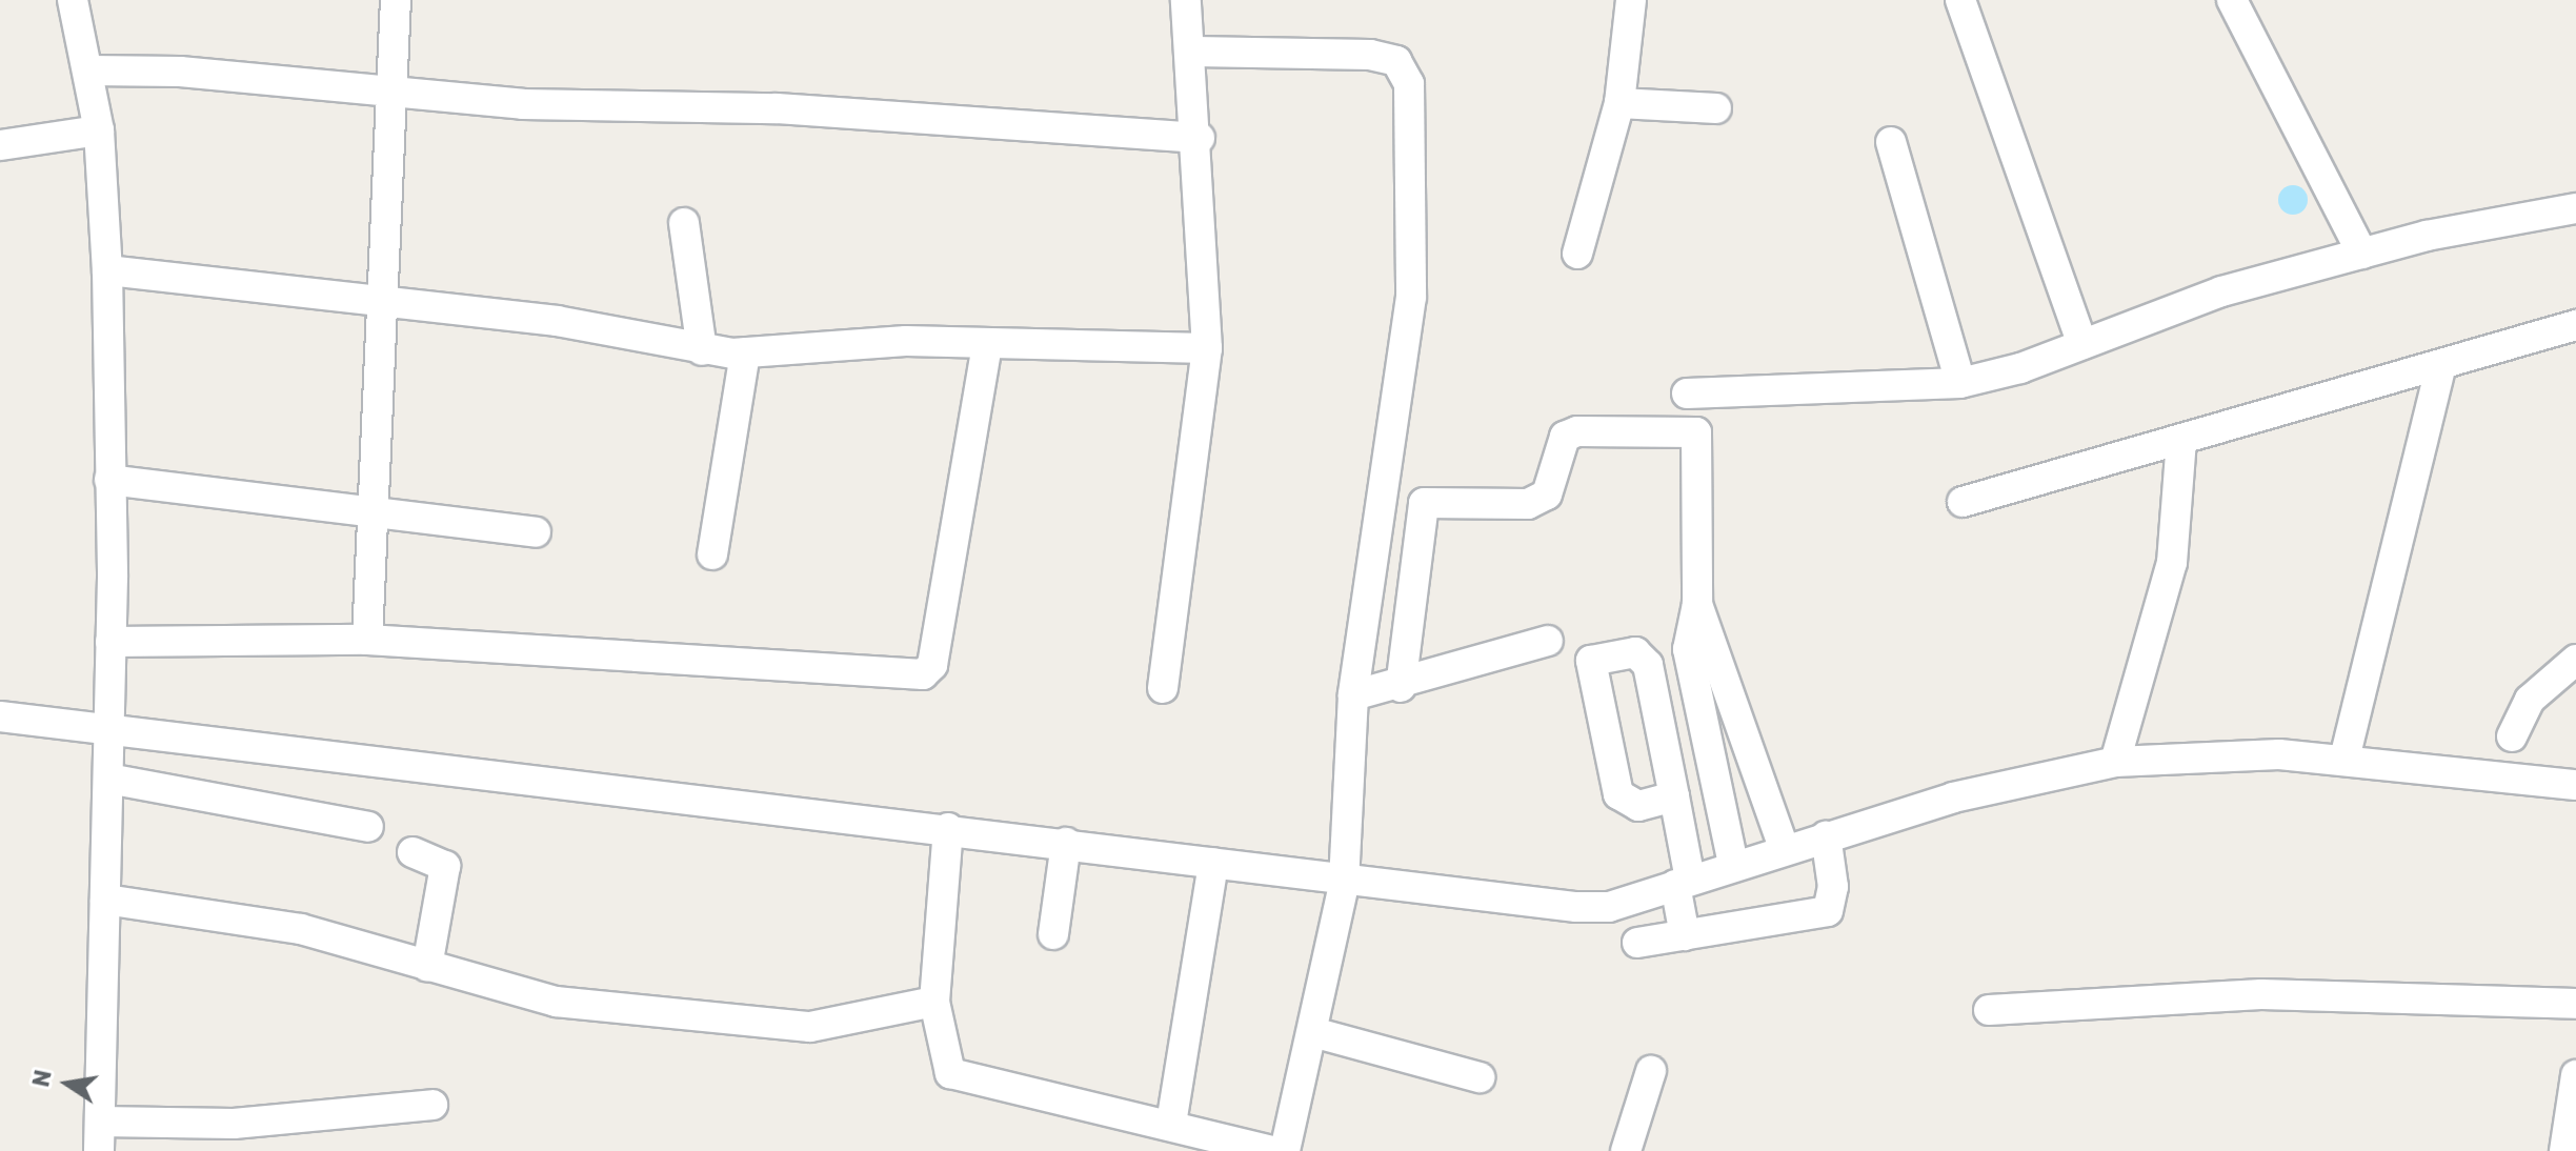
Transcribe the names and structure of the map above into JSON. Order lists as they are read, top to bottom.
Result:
{
  "north": "left"
}
